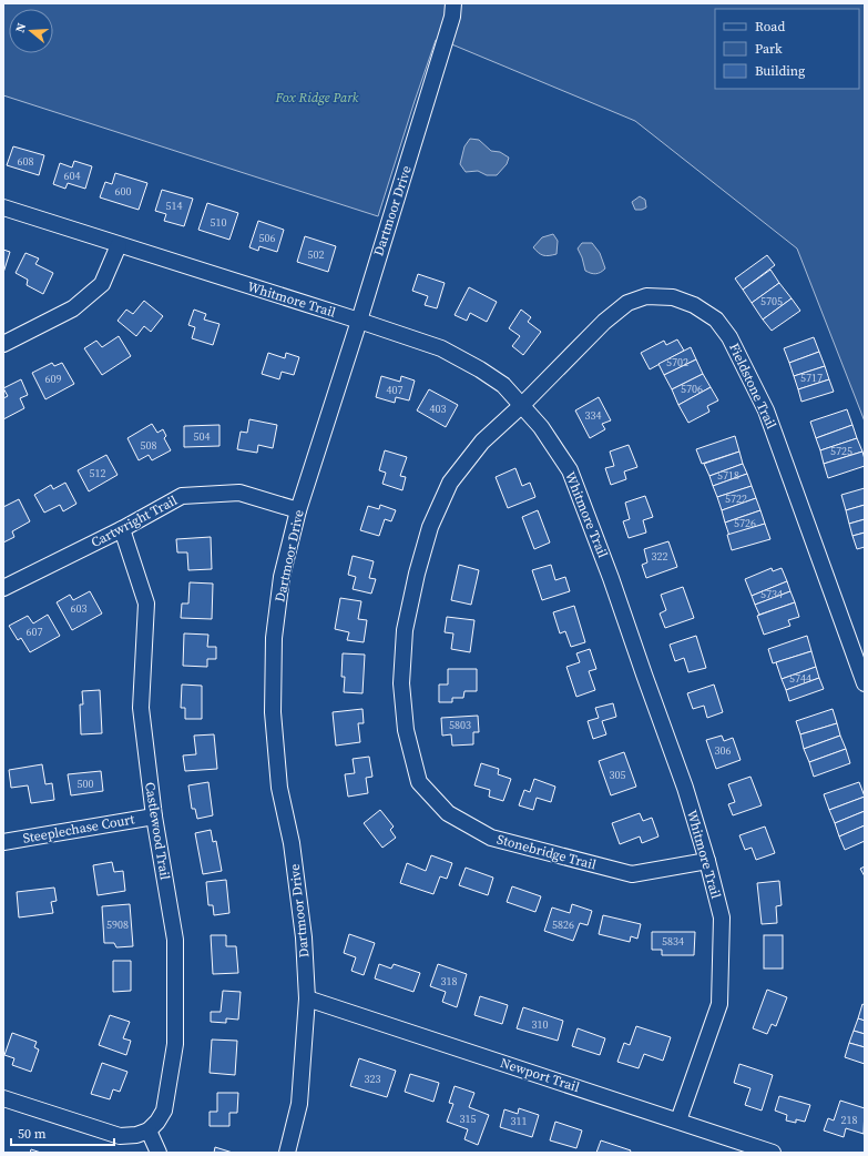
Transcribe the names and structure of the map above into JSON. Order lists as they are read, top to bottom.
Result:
{
  "streets": {
    "street": [
      "Dartmoor Drive",
      "Whitmore Trail",
      "Fieldstone Trail",
      "Cartwright Trail",
      "Steeplechase Court",
      "Castlewood Trail",
      "Stonebridge Trail",
      "Newport Trail"
    ]
  },
  "crossings": [
    ["Dartmoor Drive", "Whitmore Trail"],
    ["Dartmoor Drive", "Cartwright Trail"],
    ["Dartmoor Drive", "Newport Trail"],
    ["Whitmore Trail", "Fieldstone Trail"],
    ["Whitmore Trail", "Stonebridge Trail"],
    ["Whitmore Trail", "Newport Trail"],
    ["Fieldstone Trail", "Stonebridge Trail"],
    ["Cartwright Trail", "Castlewood Trail"],
    ["Steeplechase Court", "Castlewood Trail"]
  ],
  "parks": ["Fox Ridge Park"],
  "house_numbers": [
    "608",
    "604",
    "600",
    "514",
    "510",
    "506",
    "502",
    "5705",
    "5702",
    "5717",
    "609",
    "5706",
    "407",
    "403",
    "334",
    "504",
    "508",
    "5725",
    "512",
    "5718",
    "5722",
    "5726",
    "322",
    "5734",
    "603",
    "607",
    "5744",
    "5803",
    "306",
    "305",
    "500",
    "5908",
    "5826",
    "5834",
    "318",
    "310",
    "323",
    "315",
    "218",
    "311"
  ],
  "legend": ["Road", "Park", "Building"],
  "scale_bar": "50 m",
  "north": "left"
}
